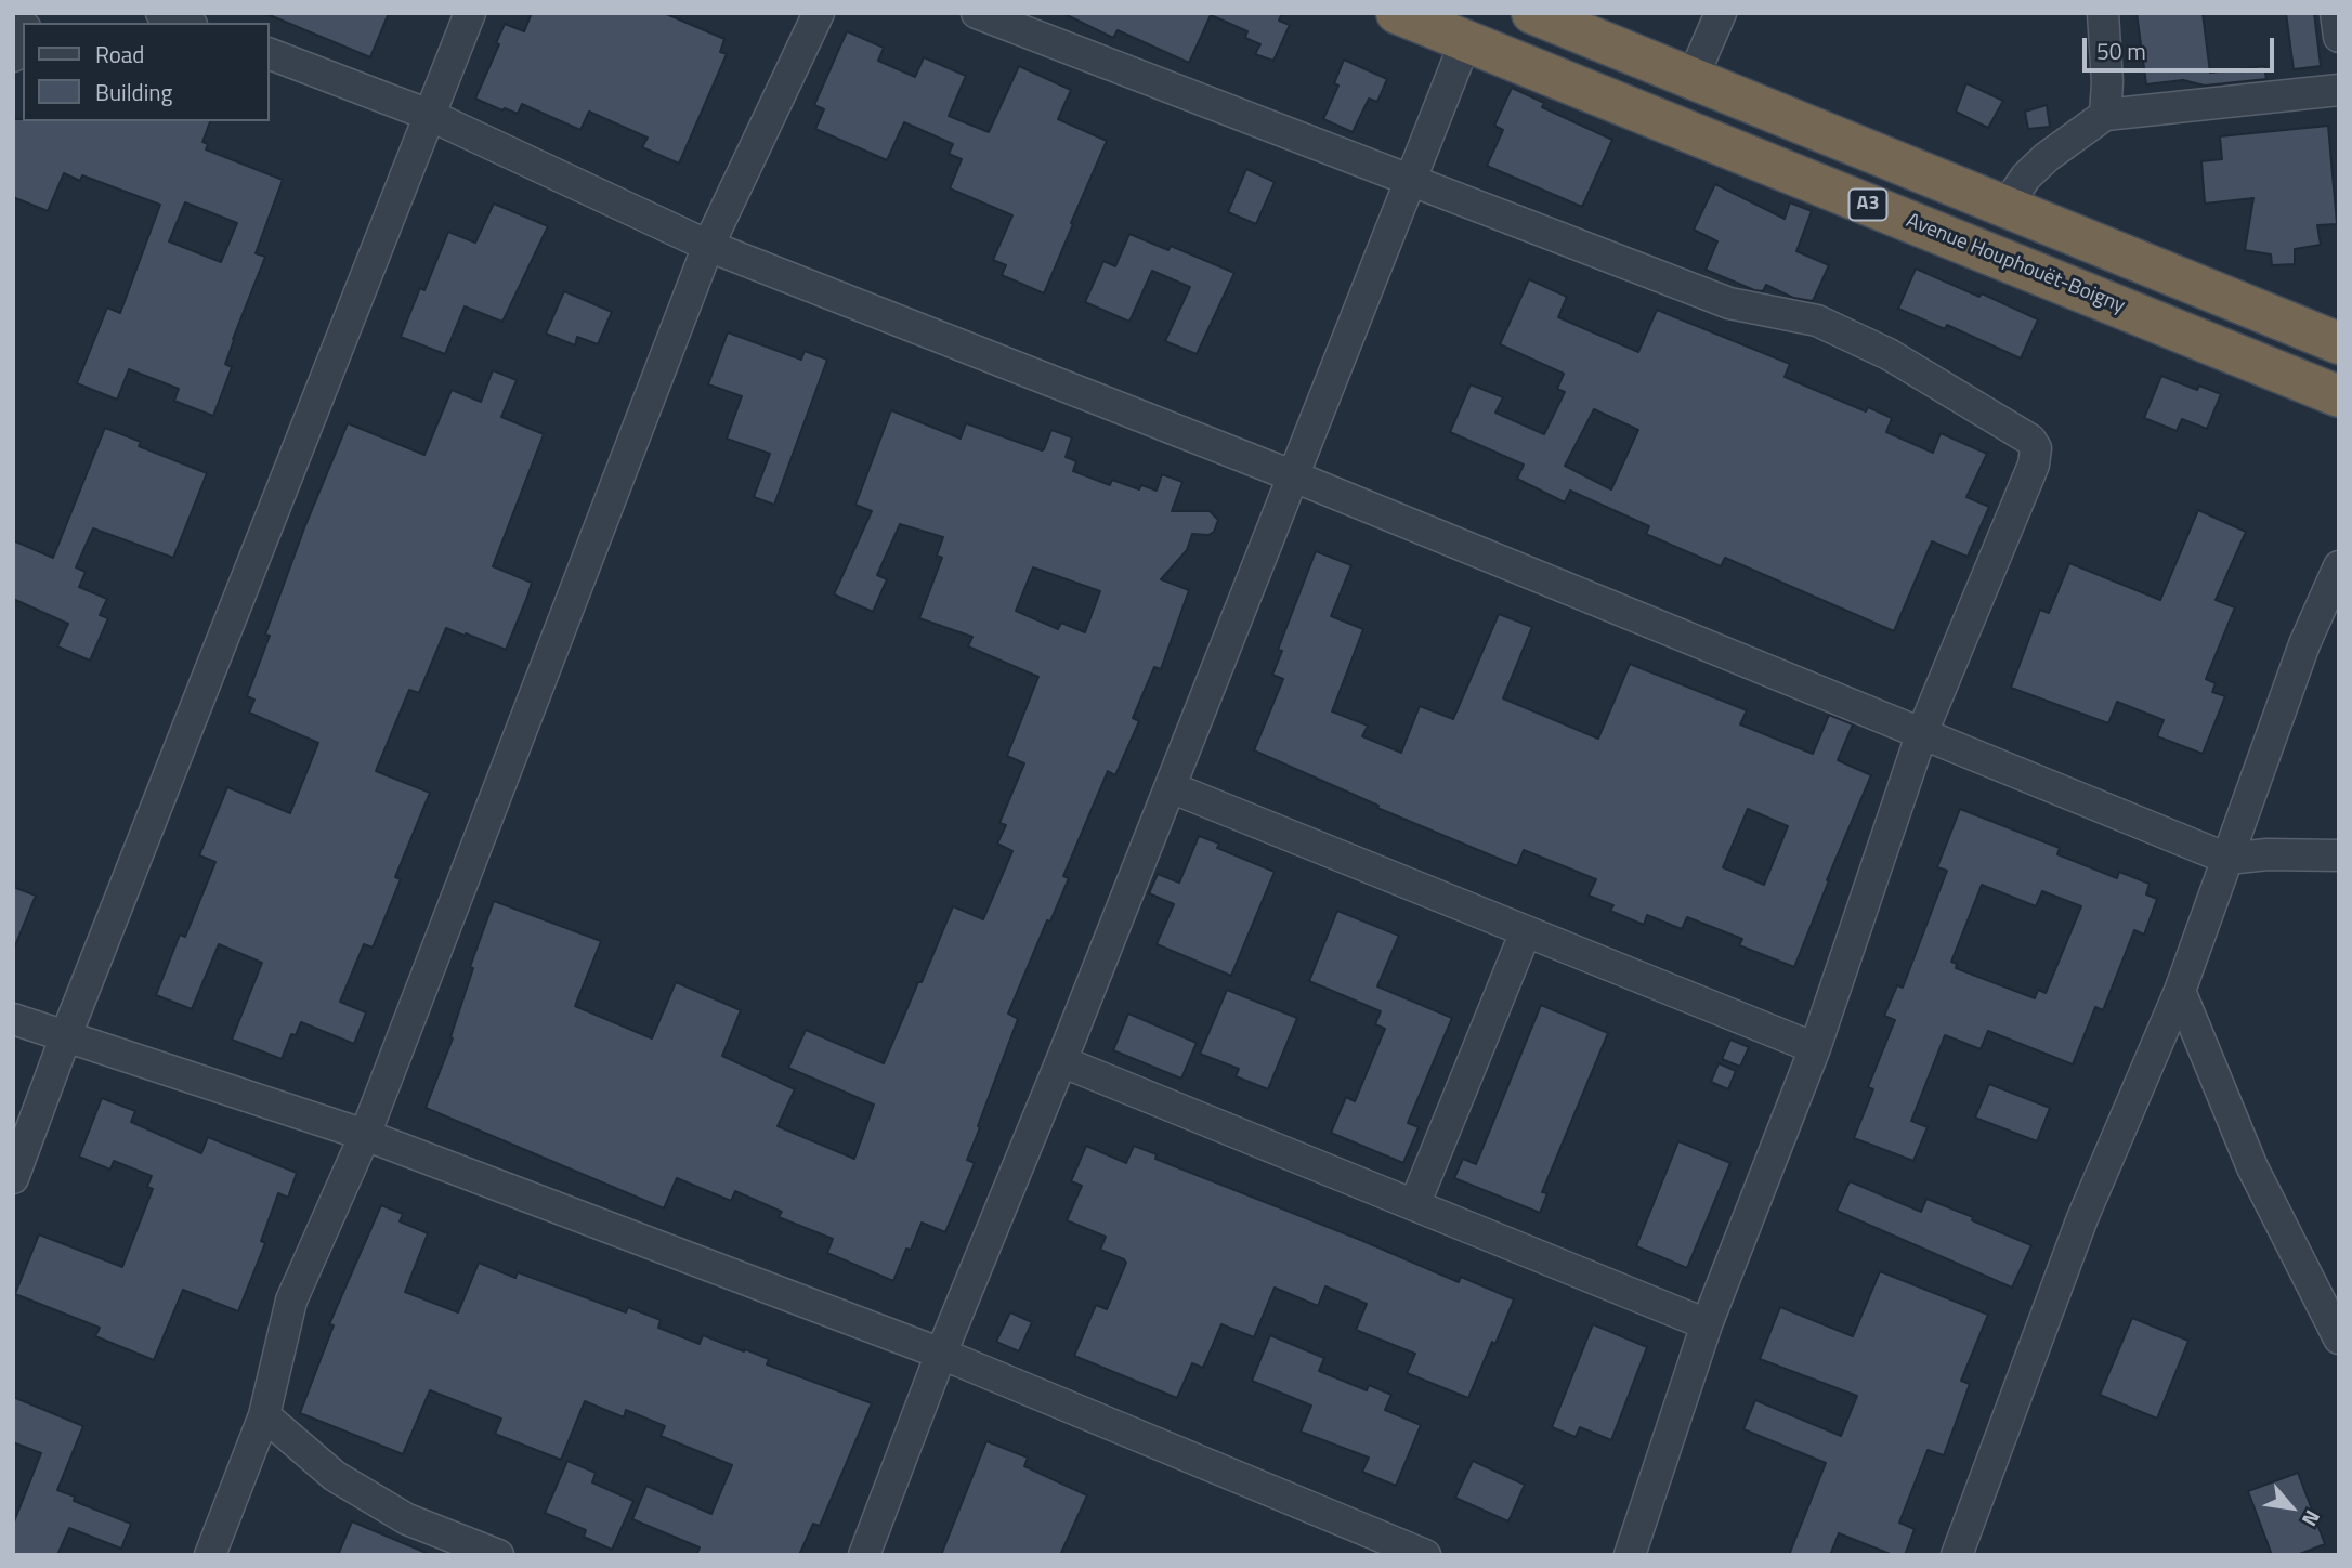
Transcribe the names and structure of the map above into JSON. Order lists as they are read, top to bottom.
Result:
{
  "streets": {
    "highway": ["A3", "Avenue Houphouët-Boigny"]
  },
  "legend": ["Road", "Building"],
  "scale_bar": "50 m",
  "north": "bottom right"
}
